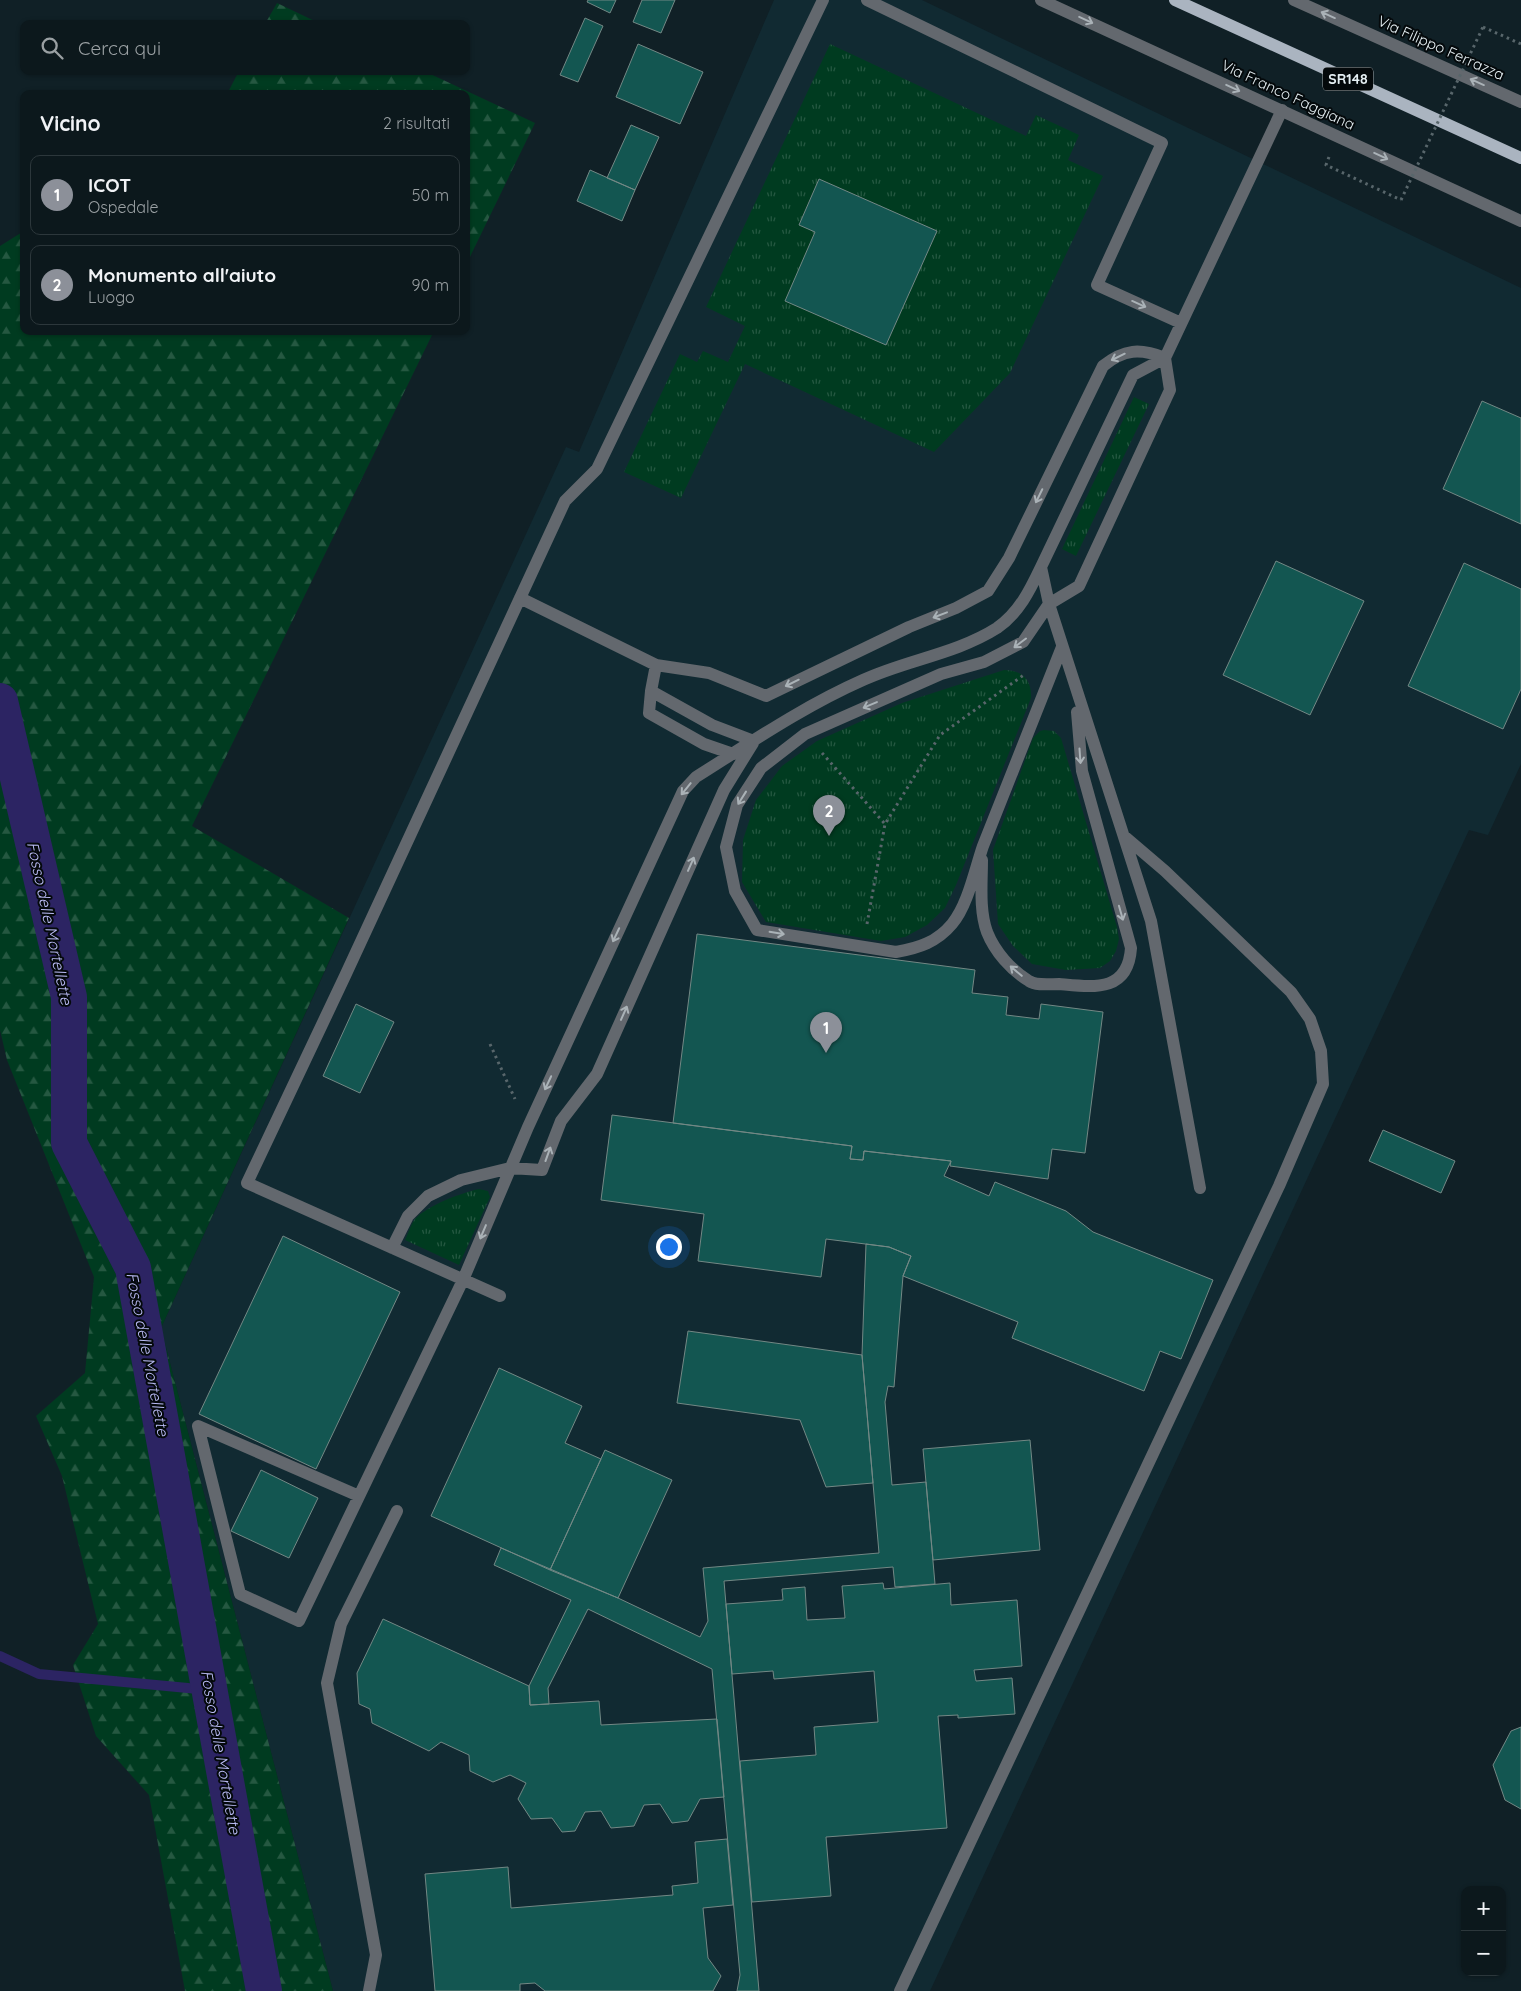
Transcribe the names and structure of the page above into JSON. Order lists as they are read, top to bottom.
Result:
{
  "streets": {
    "main road": ["SR148"],
    "street": ["Via Filippo Ferrazza", "Via Franco Faggiana"]
  },
  "one_way": ["Via Filippo Ferrazza", "Via Franco Faggiana"],
  "water": ["Fosso delle Mortellette"],
  "page": {
    "search": "Cerca qui",
    "heading": ["Vicino", "2 risultati"],
    "list": [
      {
        "mark": "1",
        "name": "ICOT",
        "note": "Ospedale",
        "value": "50 m"
      },
      {
        "mark": "2",
        "name": "Monumento all'aiuto",
        "note": "Luogo",
        "value": "90 m"
      }
    ],
    "pins": ["2", "1"],
    "map_buttons": ["+", "−"]
  }
}
